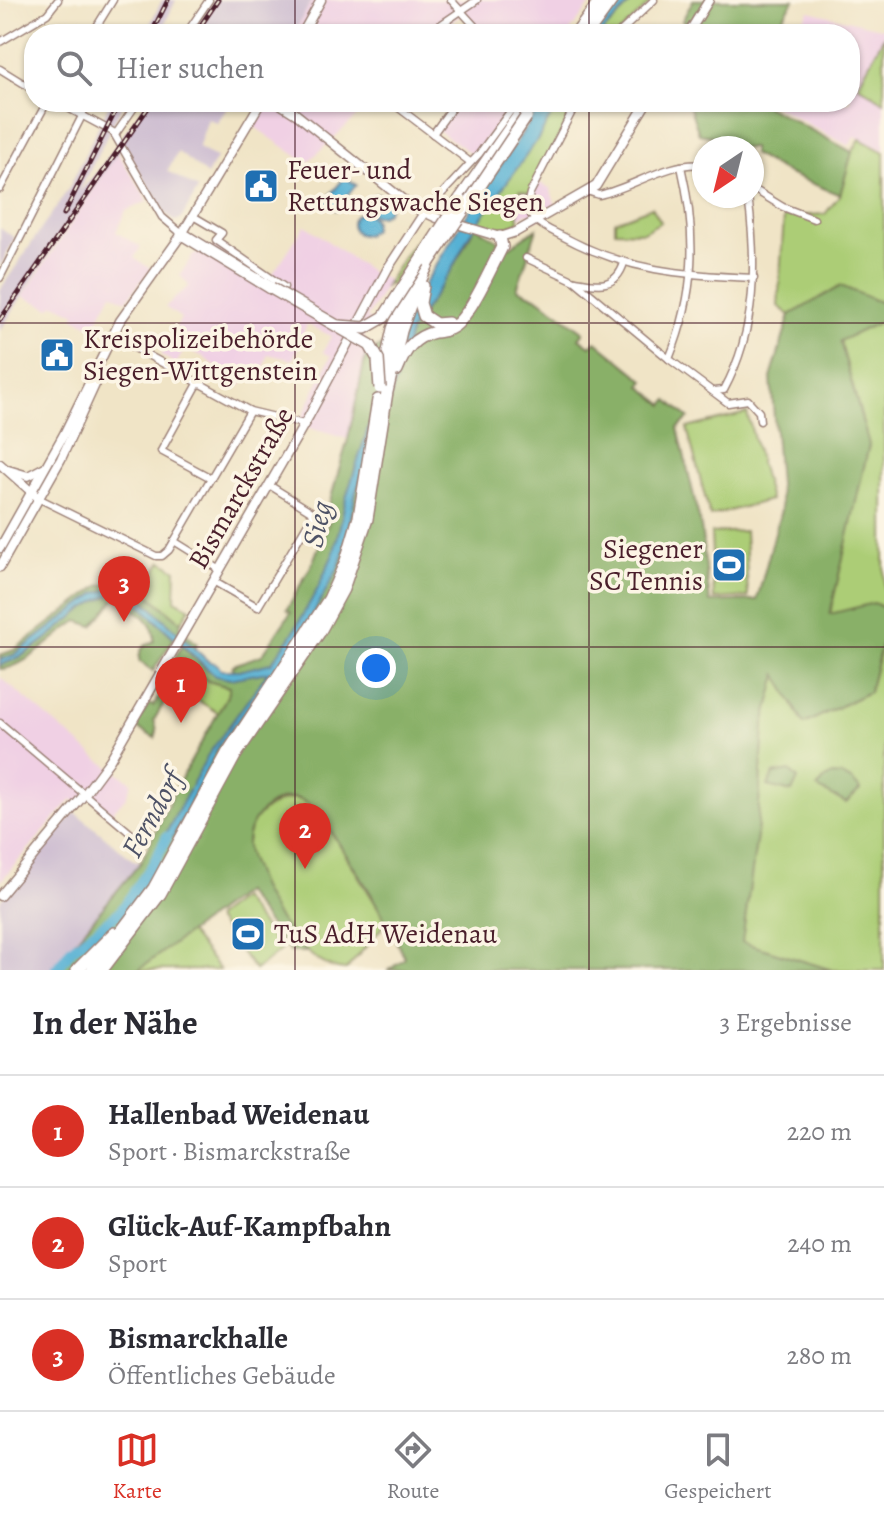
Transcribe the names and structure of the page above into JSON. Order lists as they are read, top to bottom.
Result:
{
  "streets": {
    "street": ["Bismarckstraße"]
  },
  "water": ["Sieg", "Ferndorf"],
  "places": {
    "public building": ["Feuer- und Rettungswache Siegen", "Kreispolizeibehörde Siegen-Wittgenstein"],
    "sports": ["Siegener SC Tennis", "TuS AdH Weidenau"]
  },
  "north": "bottom left",
  "page": {
    "search": "Hier suchen",
    "pins": ["3", "1", "2"],
    "heading": ["In der Nähe", "3 Ergebnisse"],
    "list": [
      {
        "mark": "1",
        "name": "Hallenbad Weidenau",
        "note": "Sport · Bismarckstraße",
        "value": "220 m"
      },
      {
        "mark": "2",
        "name": "Glück-Auf-Kampfbahn",
        "note": "Sport",
        "value": "240 m"
      },
      {
        "mark": "3",
        "name": "Bismarckhalle",
        "note": "Öffentliches Gebäude",
        "value": "280 m"
      }
    ],
    "nav": ["Karte", "Route", "Gespeichert"]
  }
}
